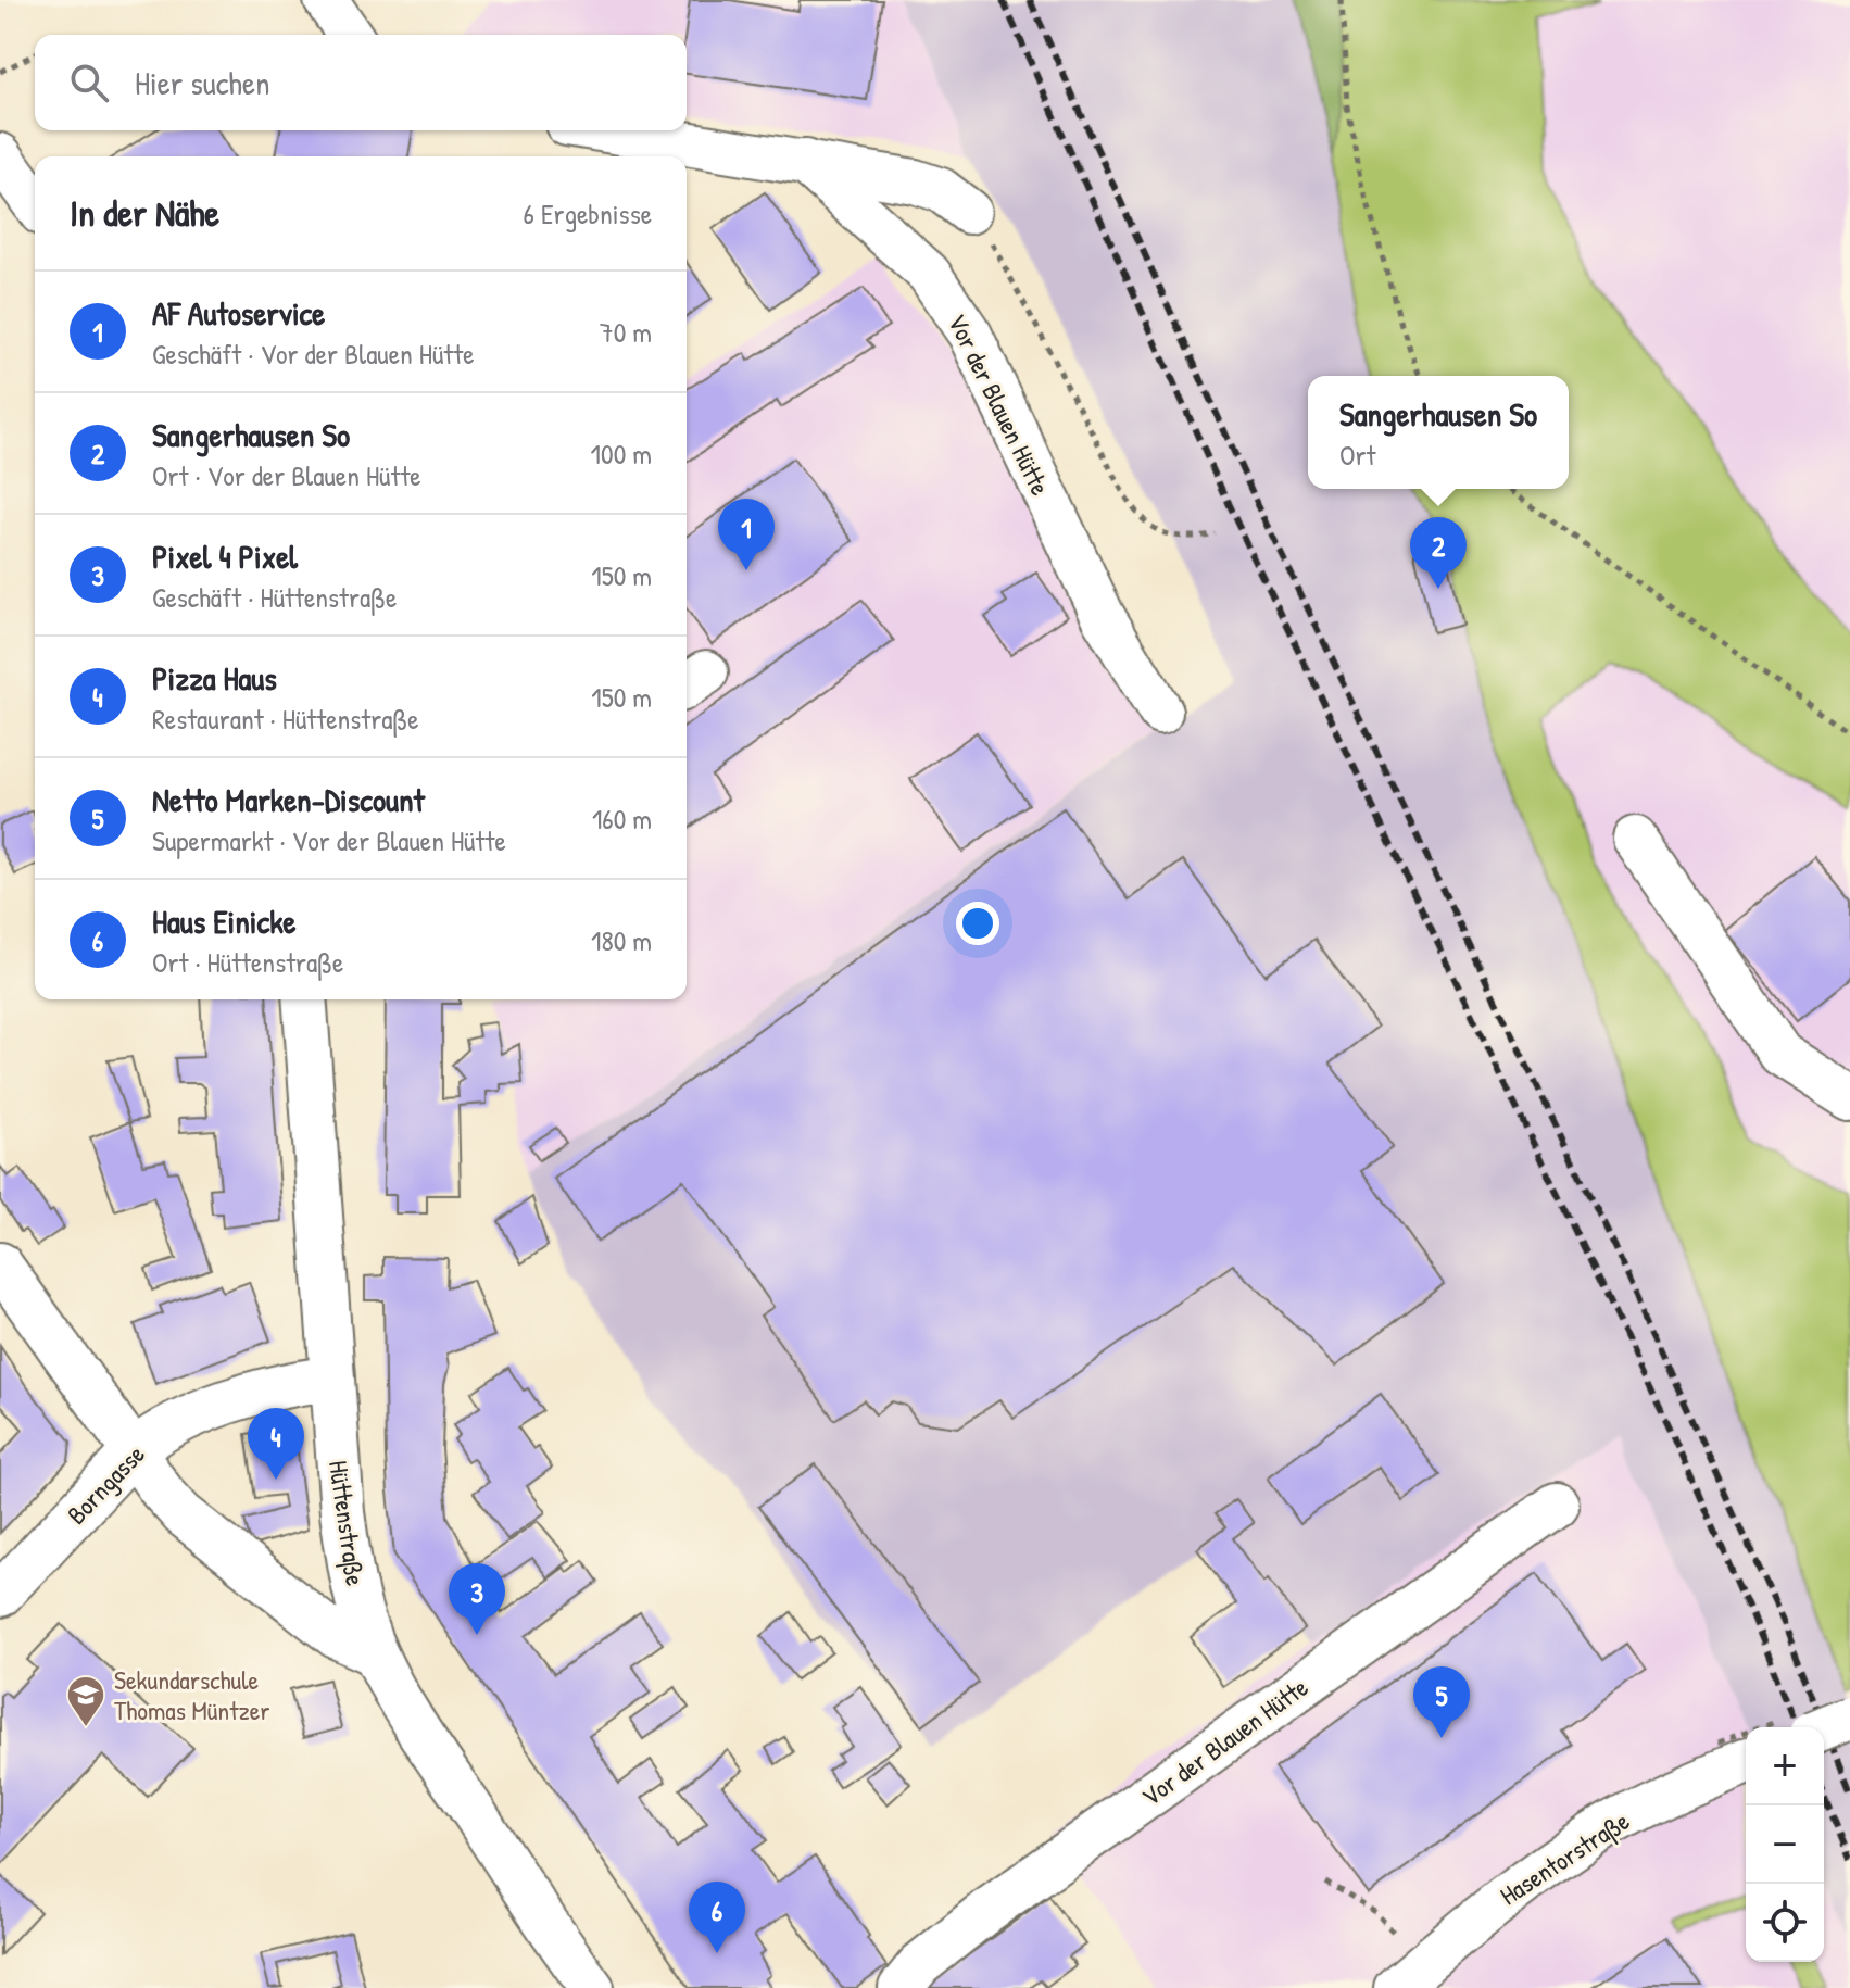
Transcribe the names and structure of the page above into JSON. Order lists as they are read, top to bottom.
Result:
{
  "streets": {
    "street": [
      "Vor der Blauen Hütte",
      "Borngasse",
      "Hüttenstraße",
      "Hasentorstraße"
    ]
  },
  "crossings": [
    ["Borngasse", "Hüttenstraße"]
  ],
  "places": {
    "school or university": ["Sekundarschule Thomas Müntzer"]
  },
  "page": {
    "search": "Hier suchen",
    "heading": ["In der Nähe", "6 Ergebnisse"],
    "list": [
      {
        "mark": "1",
        "name": "AF Autoservice",
        "note": "Geschäft · Vor der Blauen Hütte",
        "value": "70 m"
      },
      {
        "mark": "2",
        "name": "Sangerhausen So",
        "note": "Ort · Vor der Blauen Hütte",
        "value": "100 m"
      },
      {
        "mark": "3",
        "name": "Pixel 4 Pixel",
        "note": "Geschäft · Hüttenstraße",
        "value": "150 m"
      },
      {
        "mark": "4",
        "name": "Pizza Haus",
        "note": "Restaurant · Hüttenstraße",
        "value": "150 m"
      },
      {
        "mark": "5",
        "name": "Netto Marken-Discount",
        "note": "Supermarkt · Vor der Blauen Hütte",
        "value": "160 m"
      },
      {
        "mark": "6",
        "name": "Haus Einicke",
        "note": "Ort · Hüttenstraße",
        "value": "180 m"
      }
    ],
    "popup": ["Sangerhausen So", "Ort"],
    "pins": [
      "1",
      "2",
      "4",
      "3",
      "5",
      "6"
    ],
    "map_buttons": ["+", "−"]
  }
}
